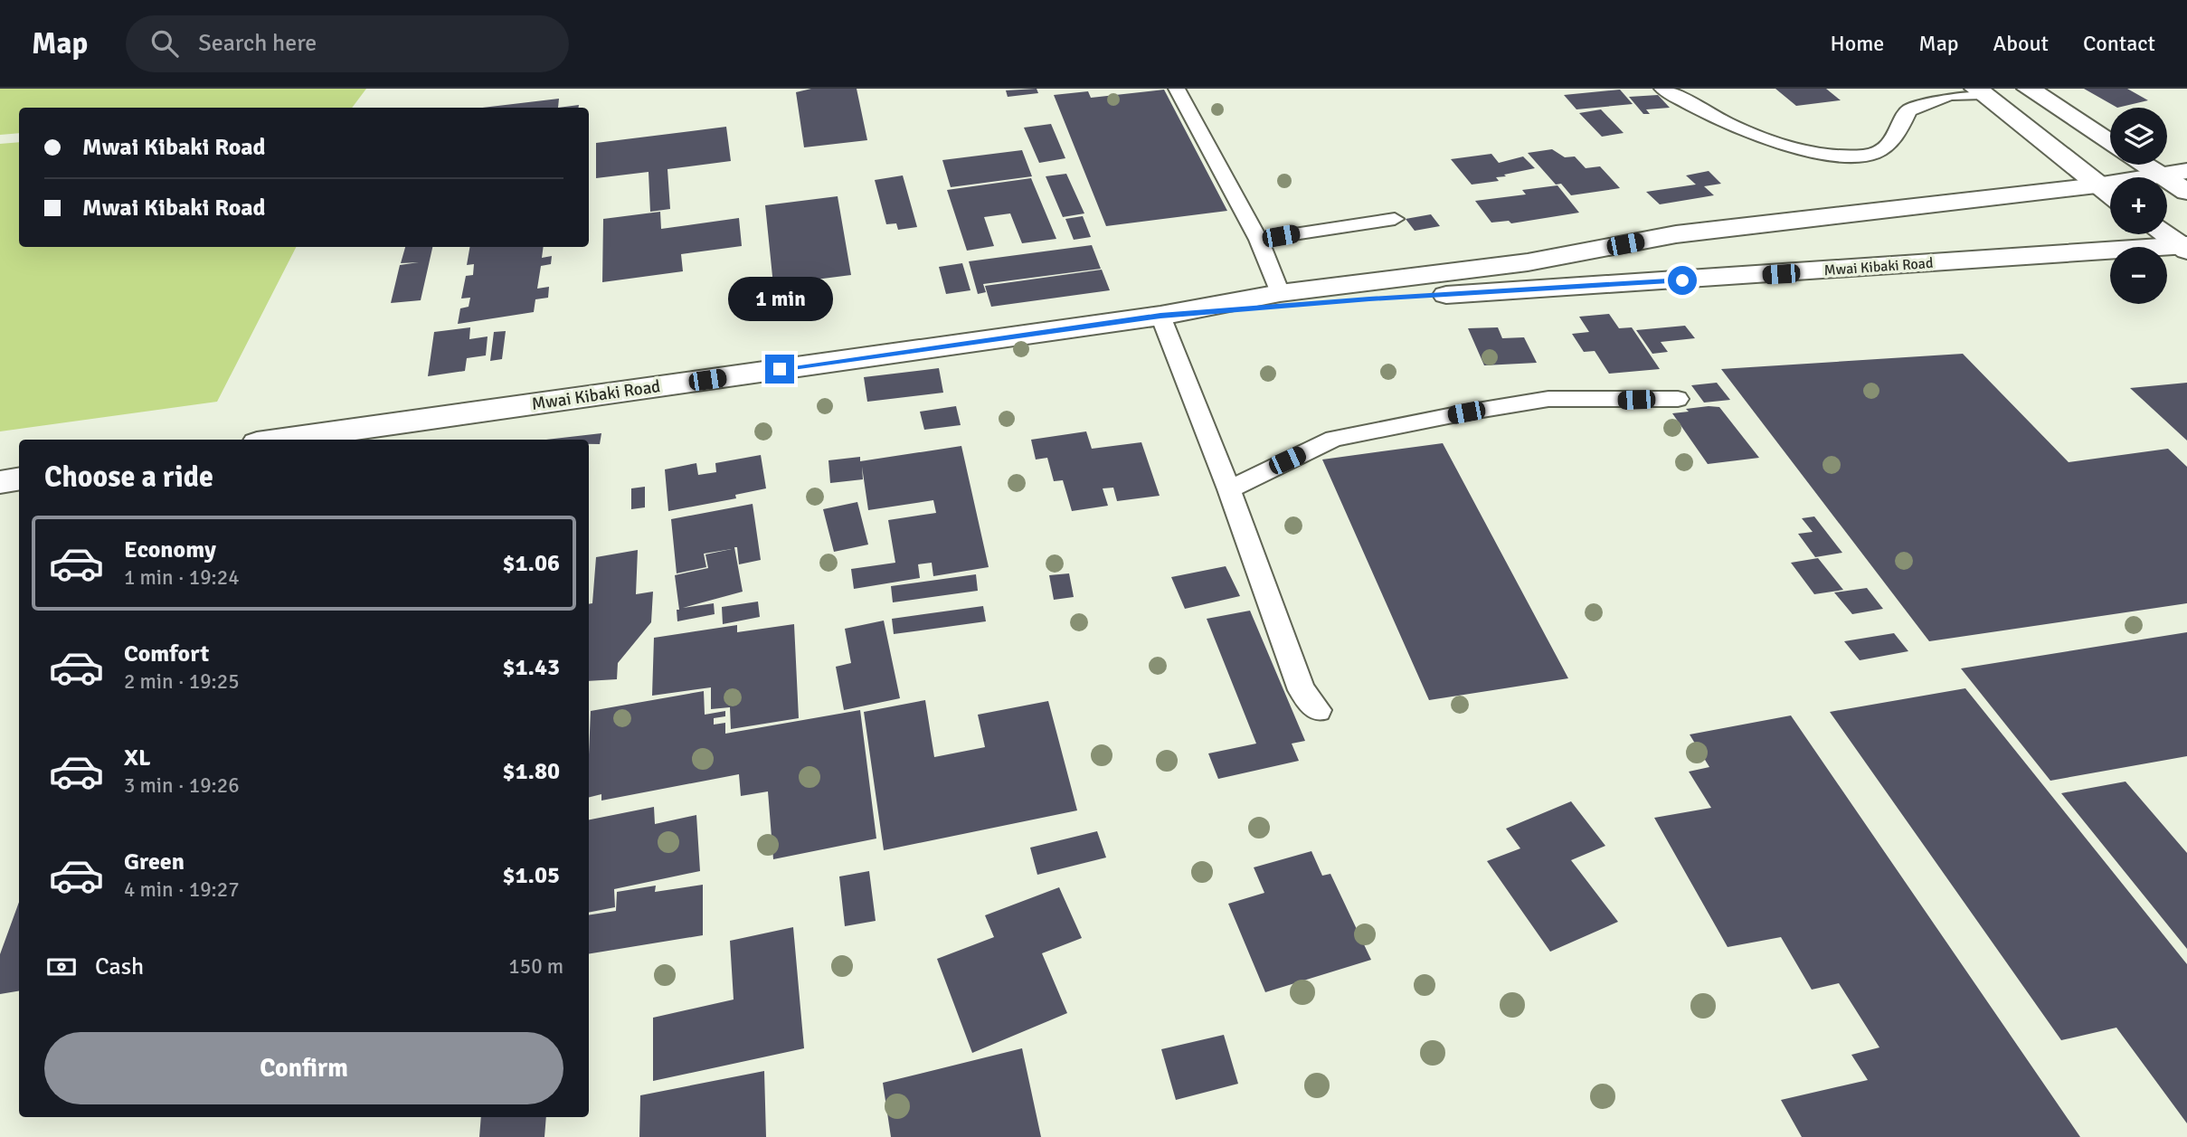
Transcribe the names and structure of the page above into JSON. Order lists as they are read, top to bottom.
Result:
{
  "streets": {
    "main road": ["Mwai Kibaki Road"]
  },
  "page": {
    "header": "Map",
    "search": "Search here",
    "nav": [
      "Home",
      "Map",
      "About",
      "Contact"
    ],
    "map_buttons": ["+", "−"],
    "banner": ["Mwai Kibaki Road", "Mwai Kibaki Road"],
    "bubble": "1 min",
    "heading": "Choose a ride",
    "list": [
      {
        "name": "Economy",
        "note": "1 min · 19:24",
        "value": "$1.06"
      },
      {
        "name": "Comfort",
        "note": "2 min · 19:25",
        "value": "$1.43"
      },
      {
        "name": "XL",
        "note": "3 min · 19:26",
        "value": "$1.80"
      },
      {
        "name": "Green",
        "note": "4 min · 19:27",
        "value": "$1.05"
      }
    ],
    "pay": ["Cash", "150 m"],
    "buttons": "Confirm"
  }
}
